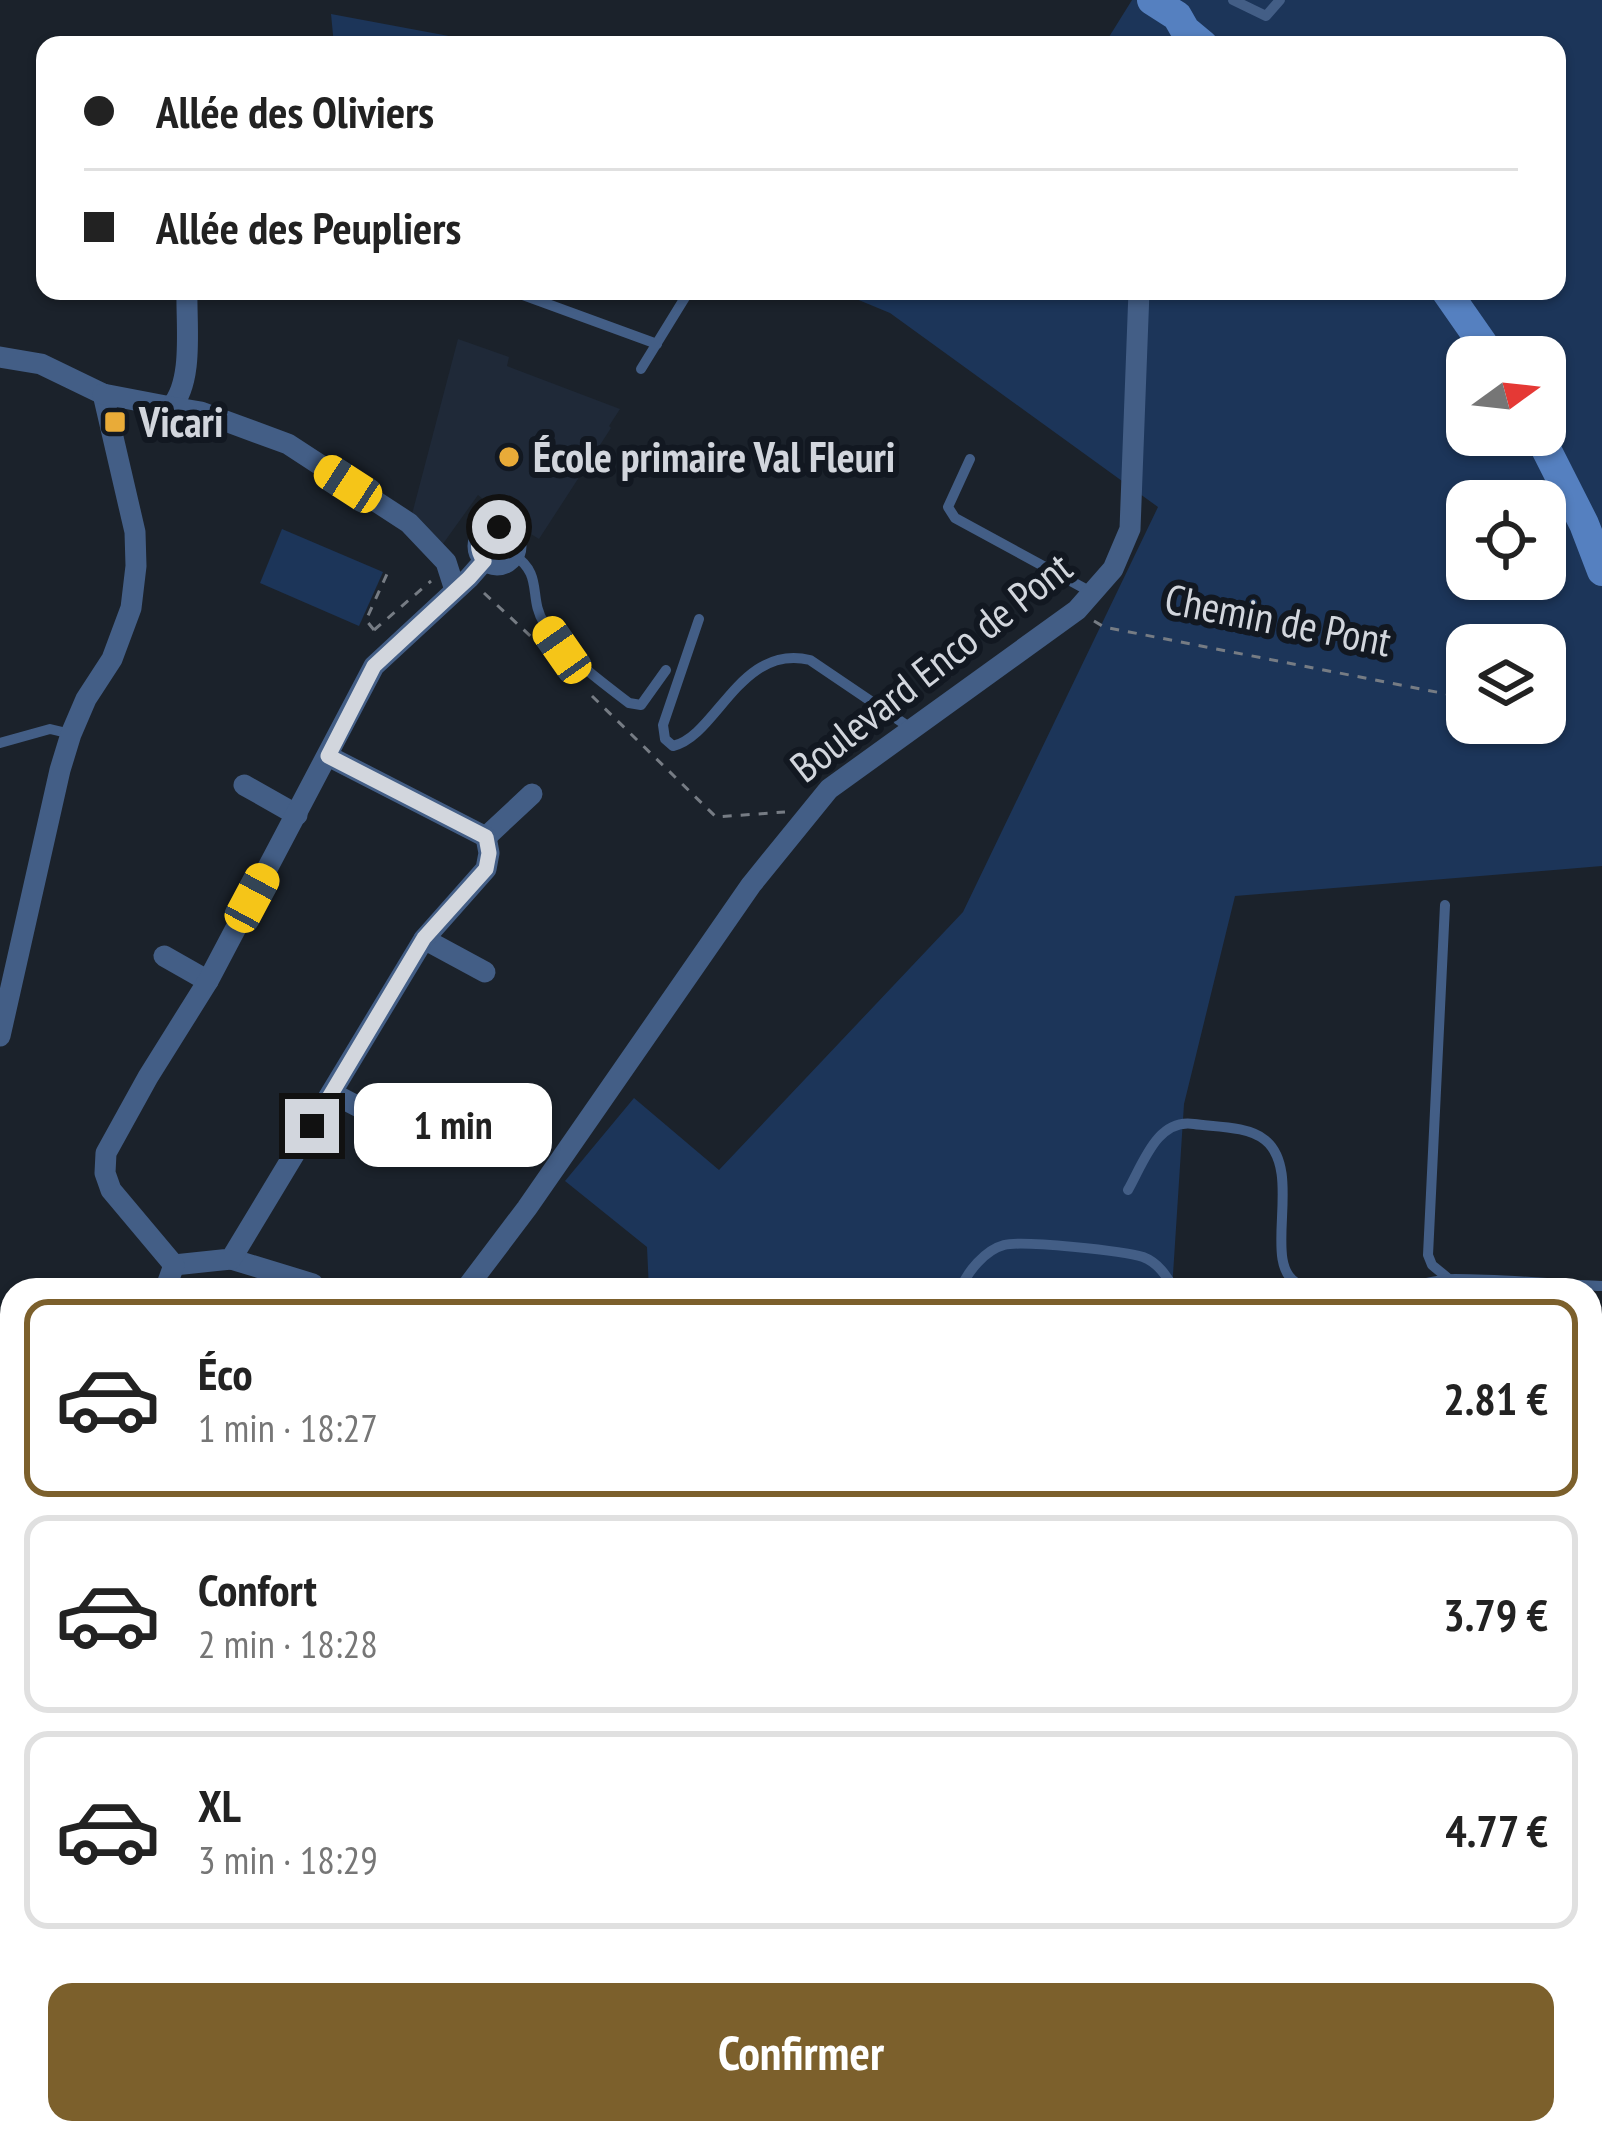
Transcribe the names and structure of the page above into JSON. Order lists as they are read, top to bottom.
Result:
{
  "streets": {
    "street": ["Boulevard Enco de Pont"],
    "path": ["Chemin de Pont"]
  },
  "crossings": [
    ["Chemin de Pont", "Boulevard Enco de Pont"]
  ],
  "places": {
    "transit": ["Vicari"],
    "other": ["École primaire Val Fleuri"]
  },
  "north": "right",
  "page": {
    "banner": ["Allée des Oliviers", "Allée des Peupliers"],
    "bubble": "1 min",
    "list": [
      {
        "name": "Éco",
        "note": "1 min · 18:27",
        "value": "2.81 €"
      },
      {
        "name": "Confort",
        "note": "2 min · 18:28",
        "value": "3.79 €"
      },
      {
        "name": "XL",
        "note": "3 min · 18:29",
        "value": "4.77 €"
      }
    ],
    "buttons": "Confirmer"
  }
}
